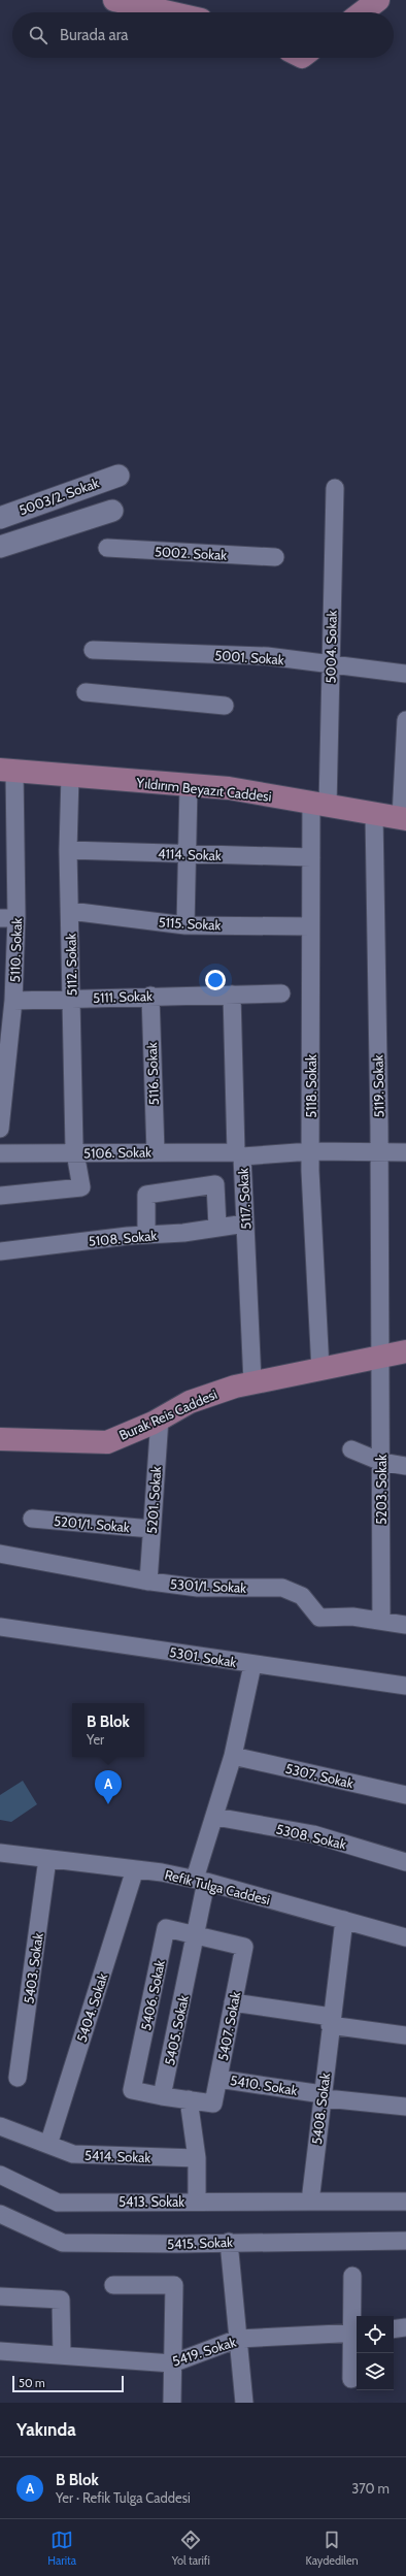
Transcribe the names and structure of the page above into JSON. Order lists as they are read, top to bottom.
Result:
{
  "streets": {
    "main road": ["Yıldırım Beyazıt Caddesi", "Burak Reis Caddesi"],
    "street": [
      "5003/2. Sokak",
      "5002. Sokak",
      "5004. Sokak",
      "5001. Sokak",
      "4114. Sokak",
      "5115. Sokak",
      "5110. Sokak",
      "5112. Sokak",
      "5111. Sokak",
      "5116. Sokak",
      "5118. Sokak",
      "5119. Sokak",
      "5106. Sokak",
      "5117. Sokak",
      "5108. Sokak",
      "5203. Sokak",
      "5201. Sokak",
      "5201/1. Sokak",
      "5301/1. Sokak",
      "5301. Sokak",
      "5307. Sokak",
      "5308. Sokak",
      "Refik Tulga Caddesi",
      "5403. Sokak",
      "5406. Sokak",
      "5404. Sokak",
      "5407. Sokak",
      "5405. Sokak",
      "5410. Sokak",
      "5408. Sokak",
      "5414. Sokak",
      "5413. Sokak",
      "5415. Sokak",
      "5419. Sokak"
    ]
  },
  "crossings": [
    ["5004. Sokak", "5001. Sokak"],
    ["5004. Sokak", "Yıldırım Beyazıt Caddesi"],
    ["5004. Sokak", "5118. Sokak"],
    ["Yıldırım Beyazıt Caddesi", "5110. Sokak"],
    ["Yıldırım Beyazıt Caddesi", "5112. Sokak"],
    ["Yıldırım Beyazıt Caddesi", "5118. Sokak"],
    ["Yıldırım Beyazıt Caddesi", "5119. Sokak"],
    ["4114. Sokak", "5112. Sokak"],
    ["4114. Sokak", "5118. Sokak"],
    ["5115. Sokak", "5112. Sokak"],
    ["5115. Sokak", "5118. Sokak"],
    ["5110. Sokak", "5111. Sokak"],
    ["5112. Sokak", "5111. Sokak"],
    ["5112. Sokak", "5106. Sokak"],
    ["5111. Sokak", "5116. Sokak"],
    ["5111. Sokak", "5117. Sokak"],
    ["5116. Sokak", "5106. Sokak"],
    ["5118. Sokak", "5106. Sokak"],
    ["5118. Sokak", "Burak Reis Caddesi"],
    ["5119. Sokak", "5106. Sokak"],
    ["5119. Sokak", "Burak Reis Caddesi"],
    ["5119. Sokak", "5203. Sokak"],
    ["5106. Sokak", "5117. Sokak"],
    ["5117. Sokak", "5108. Sokak"],
    ["5117. Sokak", "Burak Reis Caddesi"],
    ["Burak Reis Caddesi", "5203. Sokak"],
    ["Burak Reis Caddesi", "5201. Sokak"],
    ["5203. Sokak", "5301/1. Sokak"],
    ["5201. Sokak", "5201/1. Sokak"],
    ["5201. Sokak", "5301/1. Sokak"],
    ["Refik Tulga Caddesi", "5403. Sokak"],
    ["Refik Tulga Caddesi", "5404. Sokak"],
    ["Refik Tulga Caddesi", "5405. Sokak"],
    ["Refik Tulga Caddesi", "5408. Sokak"],
    ["5406. Sokak", "5407. Sokak"],
    ["5406. Sokak", "5405. Sokak"],
    ["5404. Sokak", "5414. Sokak"],
    ["5407. Sokak", "5405. Sokak"],
    ["5407. Sokak", "5410. Sokak"],
    ["5410. Sokak", "5408. Sokak"],
    ["5408. Sokak", "5413. Sokak"]
  ],
  "scale_bar": "50 m",
  "page": {
    "search": "Burada ara",
    "popup": ["B Blok", "Yer"],
    "pins": "A",
    "scale": "50 m",
    "heading": "Yakında",
    "list": [
      {
        "mark": "A",
        "name": "B Blok",
        "note": "Yer · Refik Tulga Caddesi",
        "value": "370 m"
      }
    ],
    "nav": ["Harita", "Yol tarifi", "Kaydedilen"]
  }
}
